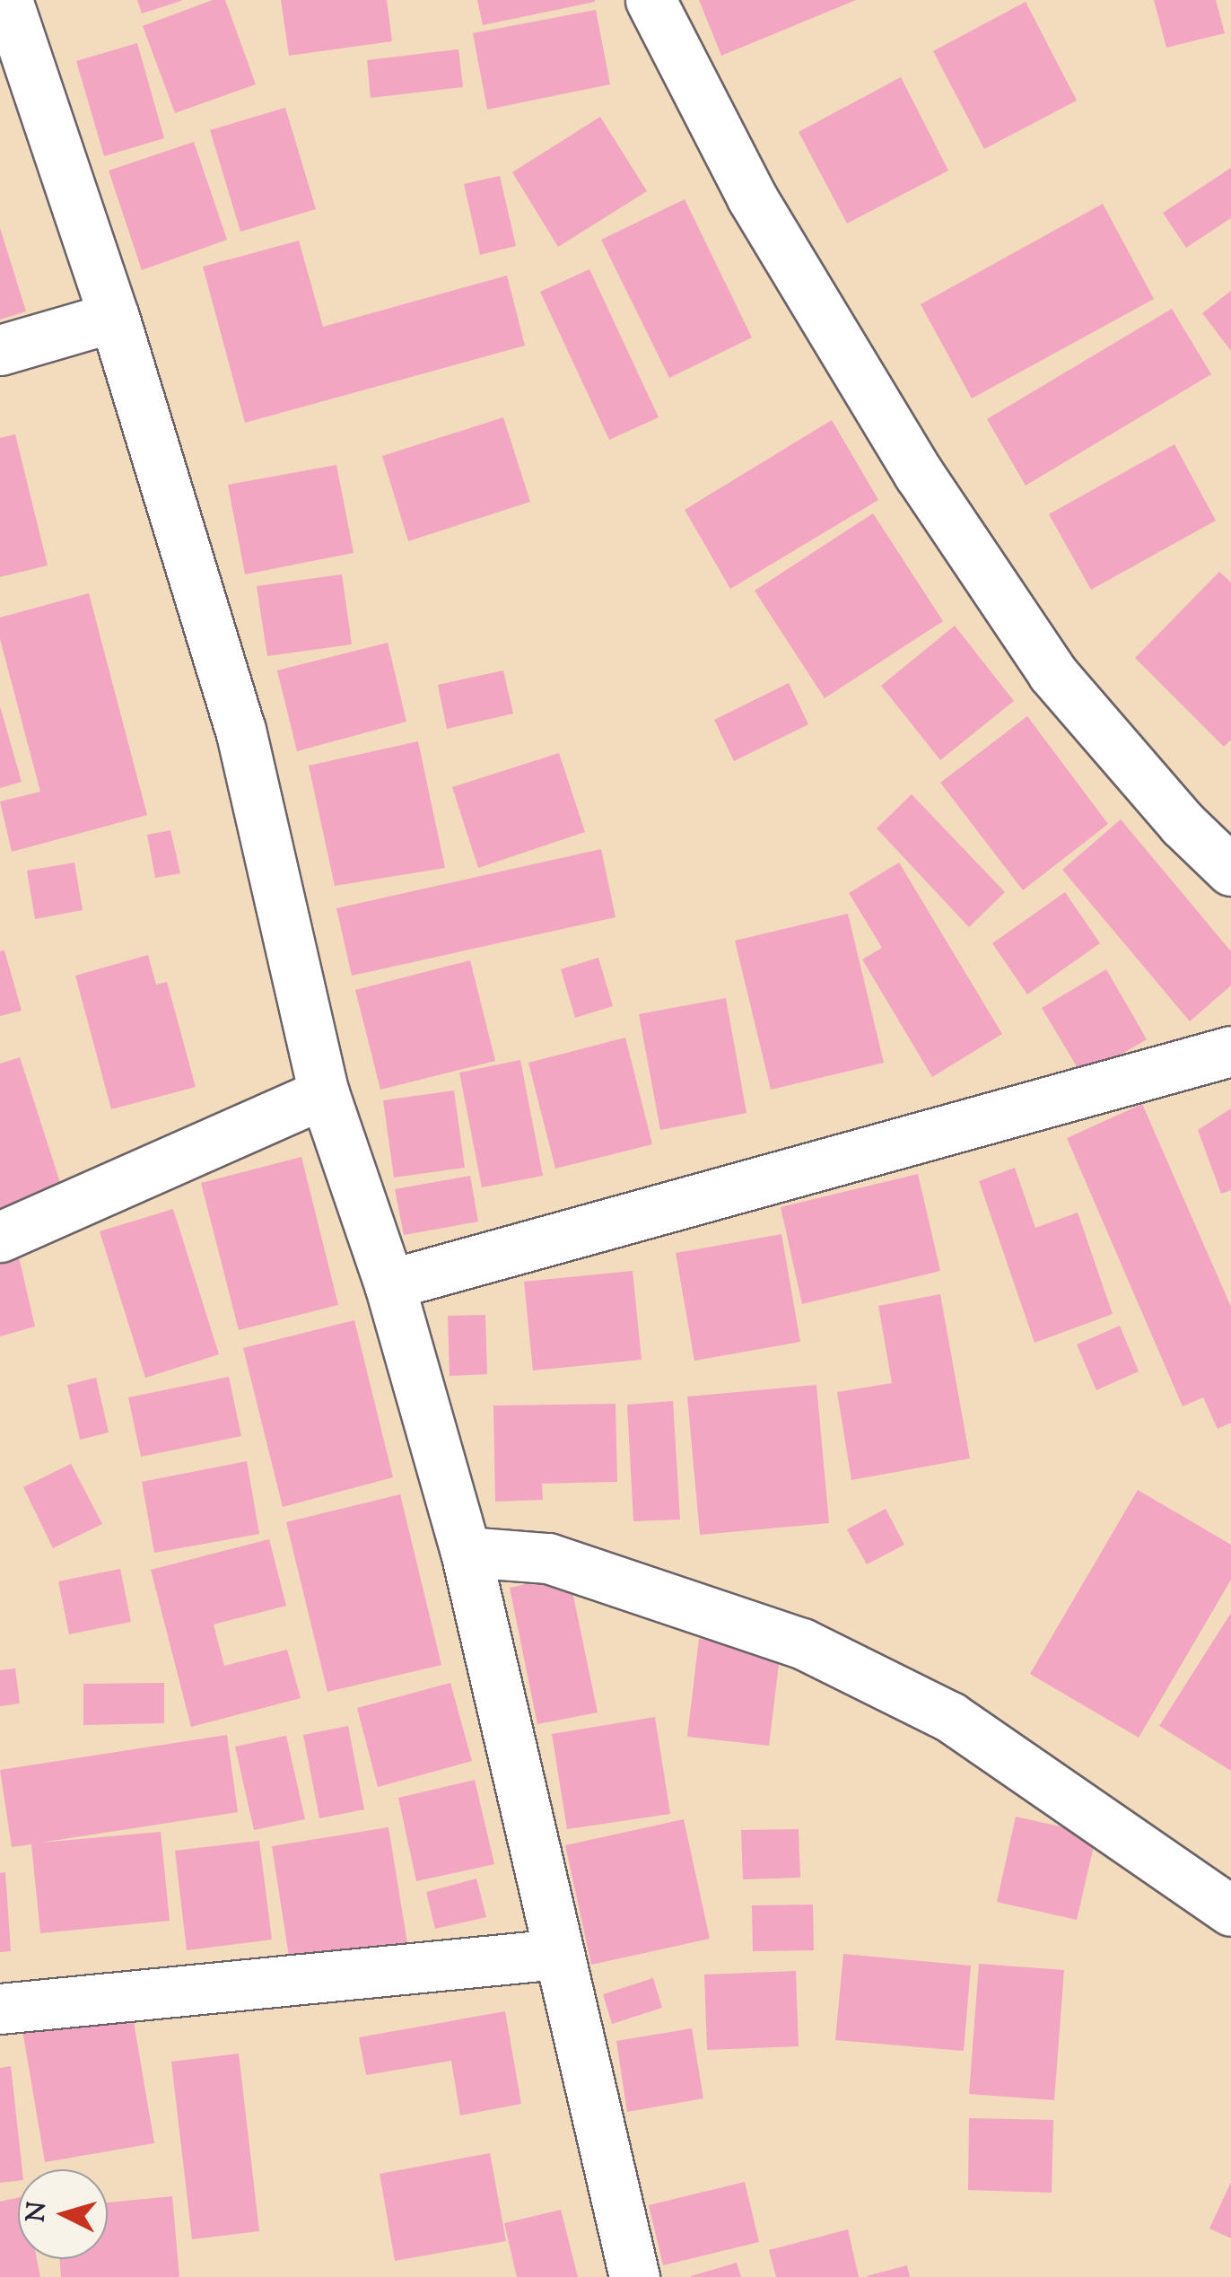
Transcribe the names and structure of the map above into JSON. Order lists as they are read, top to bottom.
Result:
{
  "north": "left"
}
